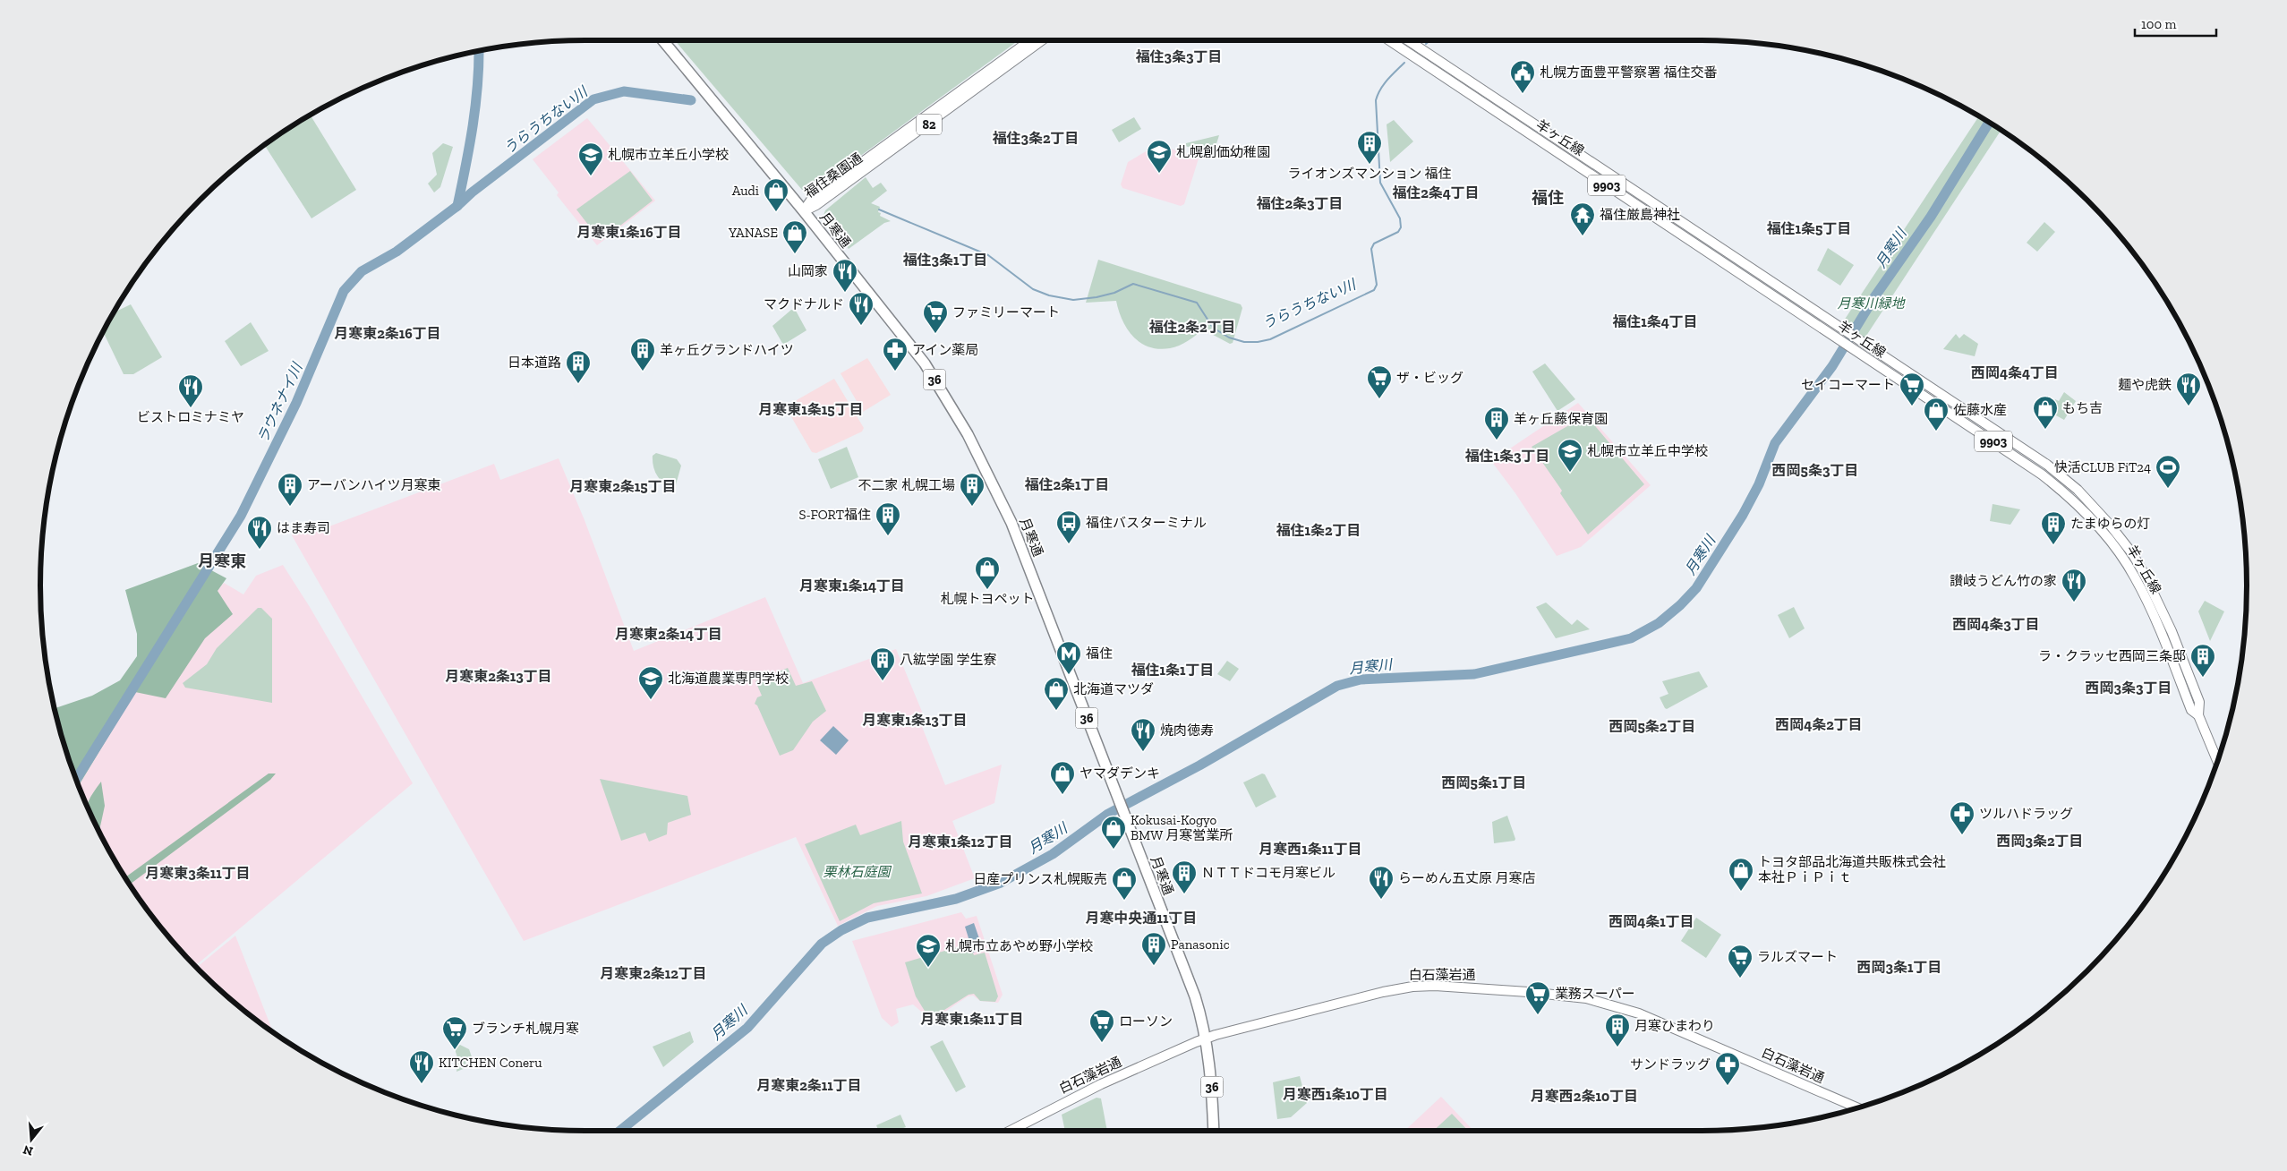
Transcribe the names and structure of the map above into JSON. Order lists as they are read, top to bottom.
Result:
{
  "streets": {
    "highway": ["月寒通", "36"],
    "main road": [
      "82",
      "羊ヶ丘線",
      "福住桑園通",
      "9903",
      "白石藻岩通"
    ]
  },
  "crossings": [
    ["福住桑園通", "月寒通"],
    ["月寒通", "白石藻岩通"]
  ],
  "districts": [
    "福住3条3丁目",
    "福住3条2丁目",
    "福住2条4丁目",
    "福住",
    "福住2条3丁目",
    "福住1条5丁目",
    "月寒東1条16丁目",
    "福住3条1丁目",
    "福住1条4丁目",
    "福住2条2丁目",
    "月寒東2条16丁目",
    "西岡4条4丁目",
    "月寒東1条15丁目",
    "福住1条3丁目",
    "西岡5条3丁目",
    "福住2条1丁目",
    "月寒東2条15丁目",
    "福住1条2丁目",
    "月寒東",
    "月寒東1条14丁目",
    "西岡4条3丁目",
    "月寒東2条14丁目",
    "福住1条1丁目",
    "月寒東2条13丁目",
    "西岡3条3丁目",
    "月寒東1条13丁目",
    "西岡4条2丁目",
    "西岡5条2丁目",
    "西岡5条1丁目",
    "西岡3条2丁目",
    "月寒東1条12丁目",
    "月寒西1条11丁目",
    "月寒東3条11丁目",
    "月寒中央通11丁目",
    "西岡4条1丁目",
    "西岡3条1丁目",
    "月寒東2条12丁目",
    "月寒東1条11丁目",
    "月寒東2条11丁目",
    "月寒西1条10丁目",
    "月寒西2条10丁目"
  ],
  "water": ["うらうちない川", "月寒川", "ラウネナイ川"],
  "parks": ["月寒川緑地", "栗林石庭園"],
  "places": {
    "public building": ["札幌方面豊平警察署 福住交番"],
    "building": [
      "ライオンズマンション 福住",
      "羊ヶ丘グランドハイツ",
      "日本道路",
      "羊ヶ丘藤保育園",
      "アーバンハイツ月寒東",
      "不二家 札幌工場",
      "S-FORT福住",
      "たまゆらの灯",
      "ラ・クラッセ西岡三条邸",
      "八紘学園 学生寮",
      "ＮＴＴドコモ月寒ビル",
      "Panasonic",
      "月寒ひまわり"
    ],
    "school or university": [
      "札幌創価幼稚園",
      "札幌市立羊丘小学校",
      "札幌市立羊丘中学校",
      "北海道農業専門学校",
      "札幌市立あやめ野小学校"
    ],
    "shop": [
      "Audi",
      "YANASE",
      "もち吉",
      "佐藤水産",
      "札幌トヨペット",
      "北海道マツダ",
      "ヤマダデンキ",
      "Kokusai-Kogyo BMW 月寒営業所",
      "トヨタ部品北海道共販株式会社 本社ＰｉＰｉｔ",
      "日産プリンス札幌販売"
    ],
    "temple": ["福住厳島神社"],
    "restaurant": [
      "山岡家",
      "マクドナルド",
      "麺や虎鉄",
      "ビストロミナミヤ",
      "はま寿司",
      "讃岐うどん竹の家",
      "焼肉徳寿",
      "らーめん五丈原 月寒店",
      "KITCHEN Coneru"
    ],
    "supermarket": [
      "ファミリーマート",
      "ザ・ビッグ",
      "セイコーマート",
      "ラルズマート",
      "業務スーパー",
      "ローソン",
      "ブランチ札幌月寒"
    ],
    "pharmacy": ["アイン薬局", "ツルハドラッグ", "サンドラッグ"],
    "sports": ["快活CLUB FiT24"],
    "bus stop": ["福住バスターミナル"],
    "metro station": ["福住"]
  },
  "scale_bar": "100 m",
  "north": "bottom"
}
